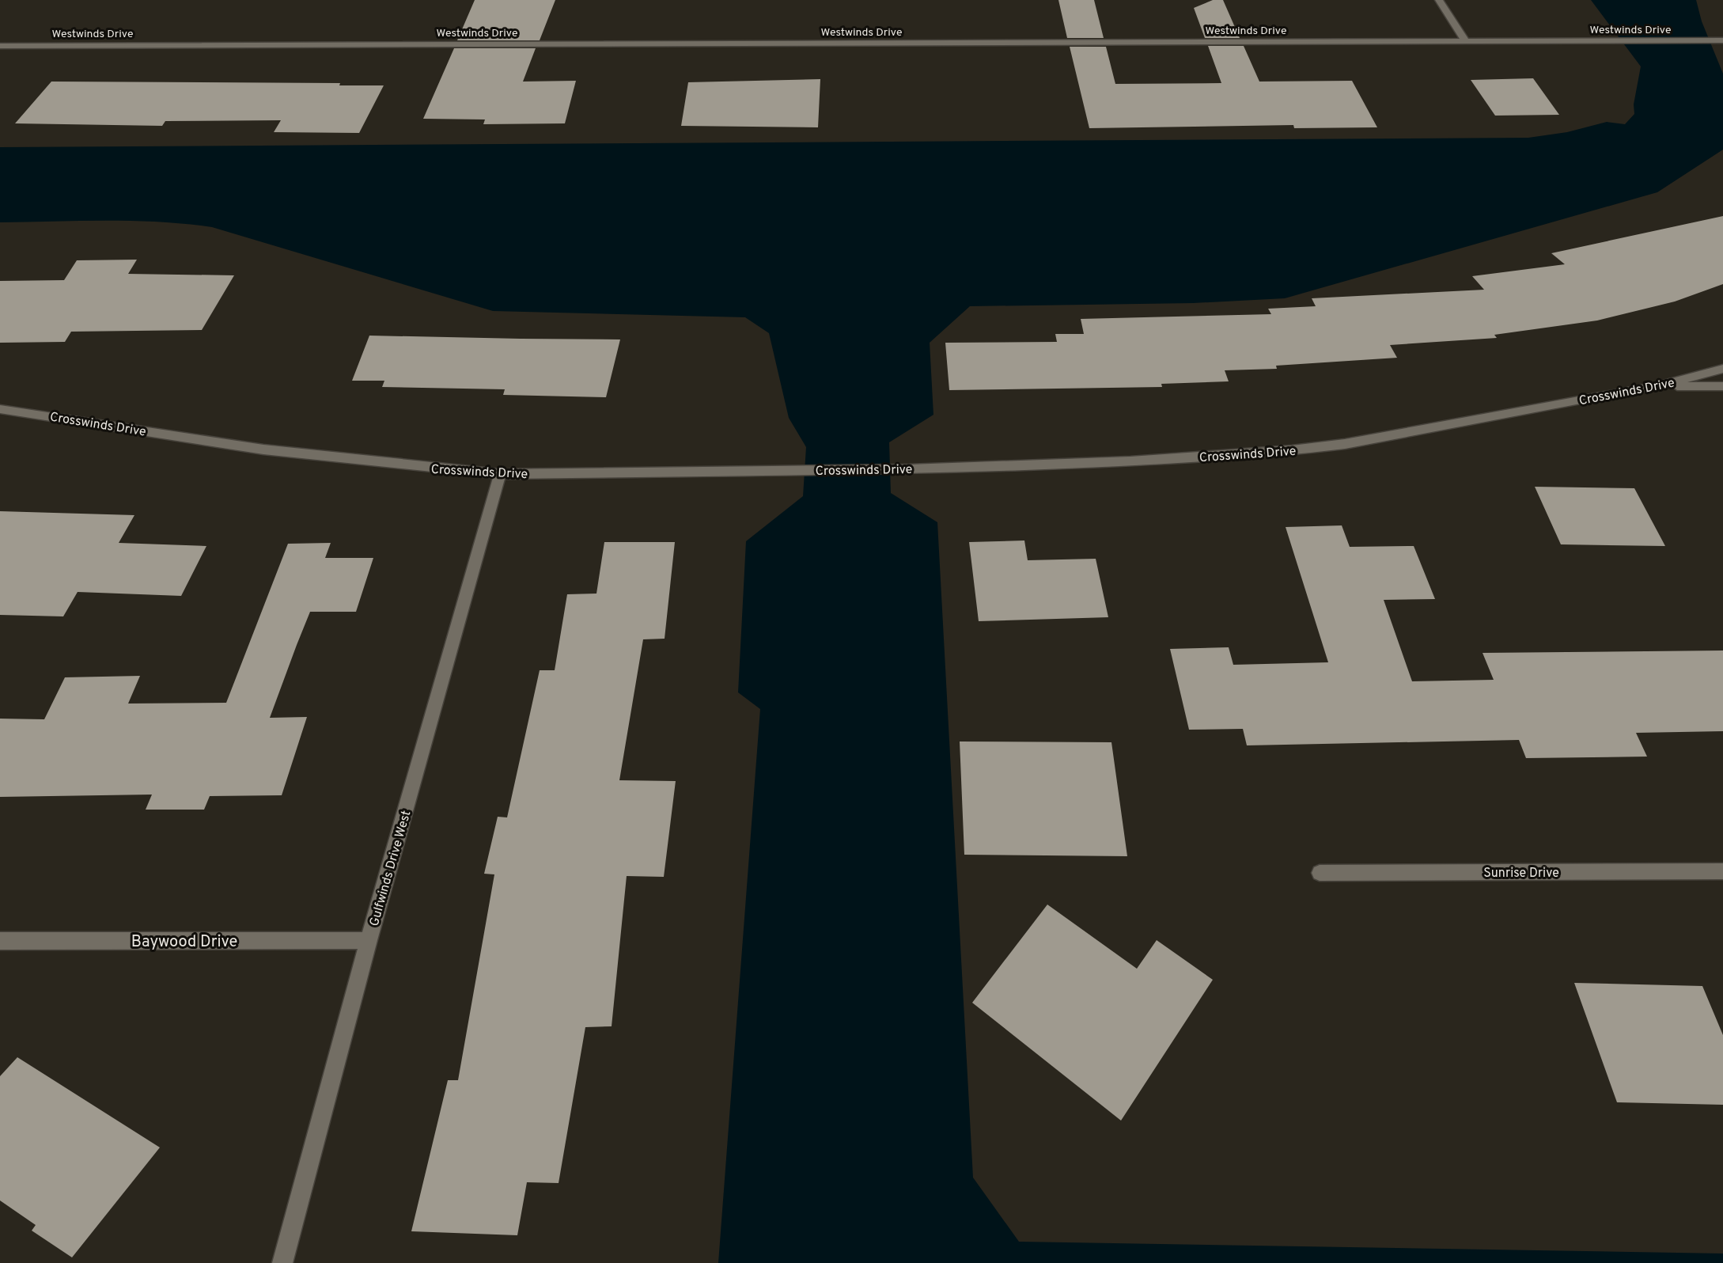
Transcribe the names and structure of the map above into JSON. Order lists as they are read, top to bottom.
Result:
{
  "streets": {
    "street": [
      "Westwinds Drive",
      "Crosswinds Drive",
      "Gulfwinds Drive West",
      "Sunrise Drive",
      "Baywood Drive"
    ]
  },
  "crossings": [
    ["Crosswinds Drive", "Gulfwinds Drive West"],
    ["Gulfwinds Drive West", "Baywood Drive"]
  ]
}
